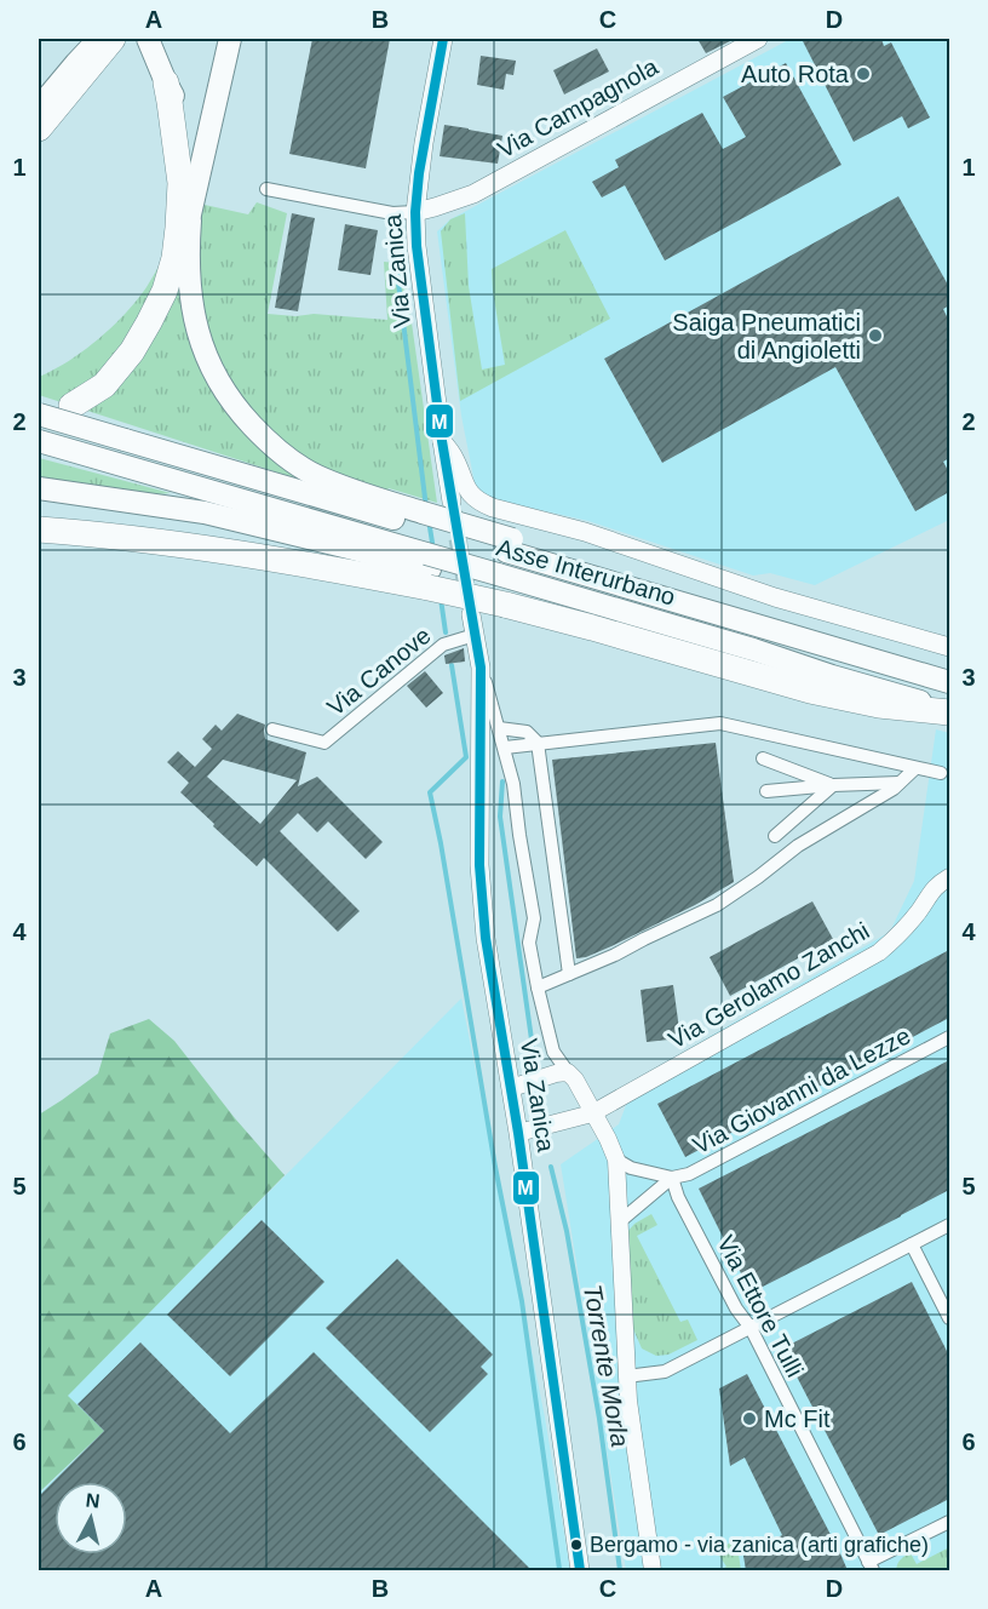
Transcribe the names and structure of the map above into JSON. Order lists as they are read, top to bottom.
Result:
{
  "streets": {
    "highway": ["Asse Interurbano"],
    "main road": ["Via Campagnola", "Via Zanica"],
    "street": [
      "Via Canove",
      "Via Gerolamo Zanchi",
      "Via Giovanni da Lezze",
      "Via Ettore Tulli"
    ]
  },
  "crossings": [
    ["Via Campagnola", "Via Zanica"],
    ["Via Zanica", "Via Canove"],
    ["Via Zanica", "Via Gerolamo Zanchi"],
    ["Via Giovanni da Lezze", "Via Ettore Tulli"]
  ],
  "water": ["Torrente Morla"],
  "places": [
    "Auto Rota",
    "Saiga Pneumatici di Angioletti",
    "Mc Fit",
    "Bergamo - via zanica (arti grafiche)"
  ],
  "lines": ["transit line M"],
  "north": "top",
  "grid": {
    "columns": [
      "A",
      "B",
      "C",
      "D"
    ],
    "rows": [
      "1",
      "2",
      "3",
      "4",
      "5",
      "6"
    ]
  }
}
